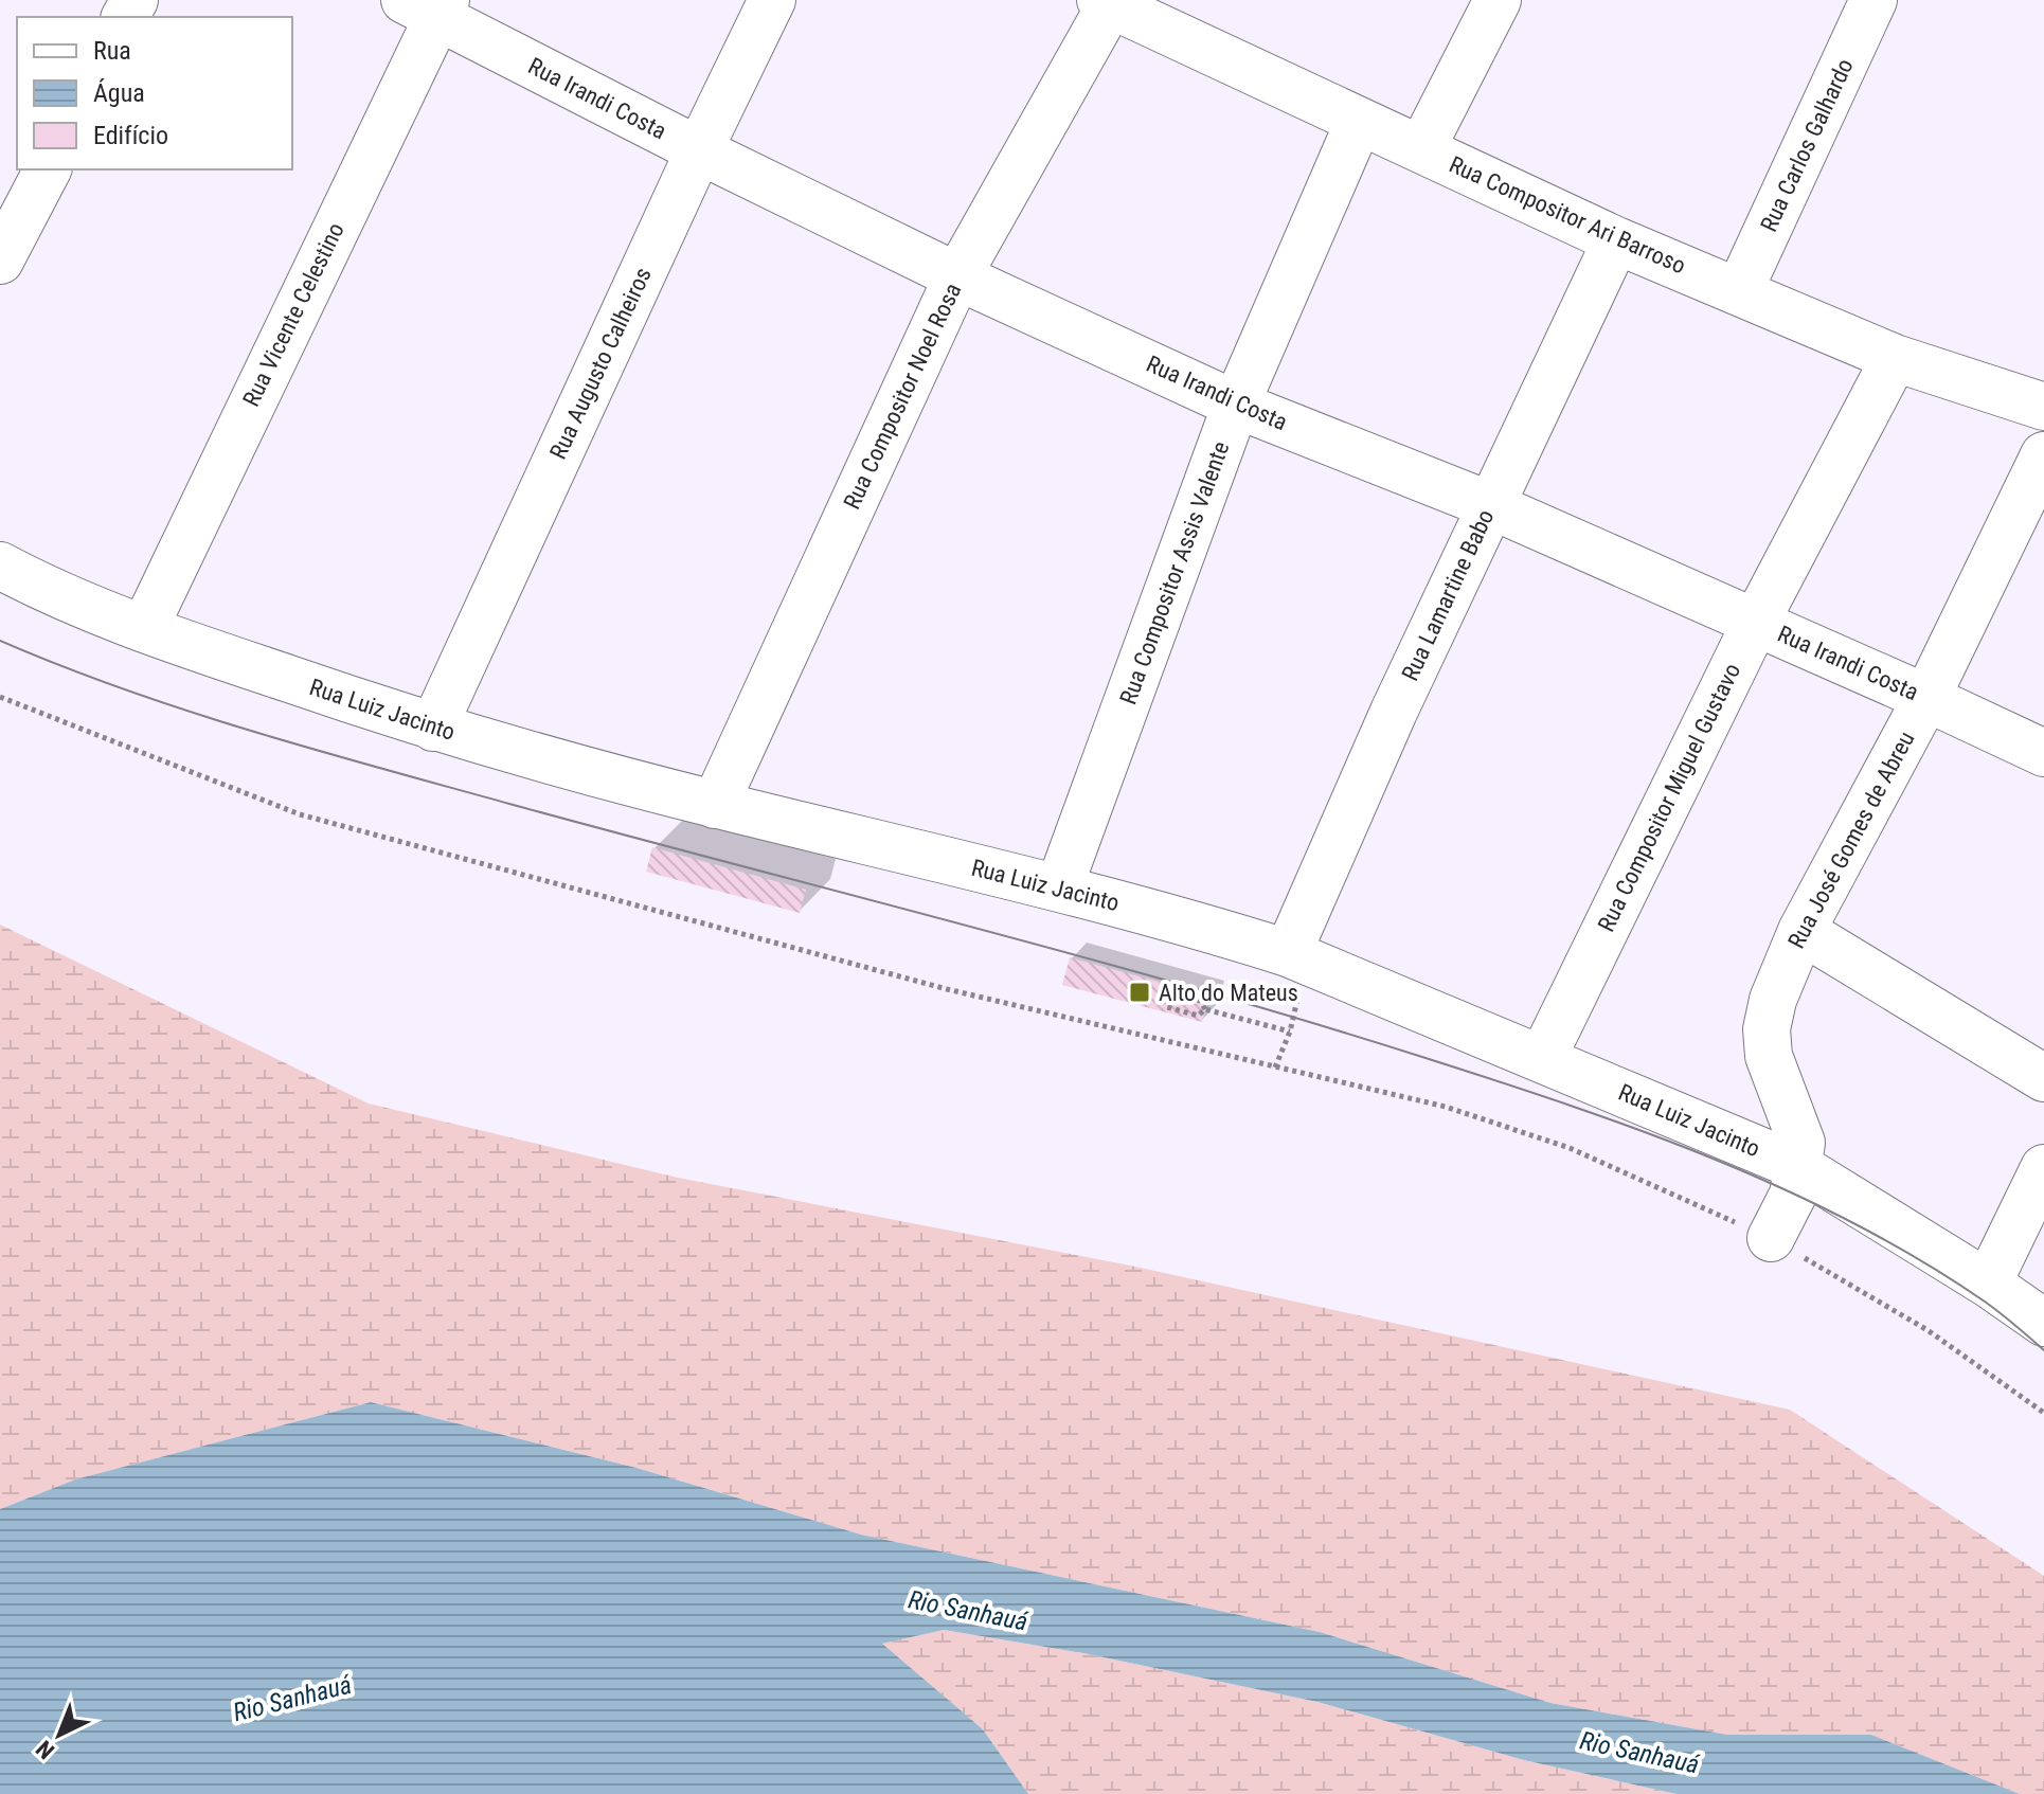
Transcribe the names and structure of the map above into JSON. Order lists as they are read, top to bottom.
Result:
{
  "streets": {
    "street": [
      "Rua Irandi Costa",
      "Rua Carlos Galhardo",
      "Rua Compositor Ari Barroso",
      "Rua Vicente Celestino",
      "Rua Augusto Calheiros",
      "Rua Compositor Noel Rosa",
      "Rua Compositor Assis Valente",
      "Rua Lamartine Babo",
      "Rua Luiz Jacinto",
      "Rua Compositor Miguel Gustavo",
      "Rua José Gomes de Abreu"
    ]
  },
  "crossings": [
    ["Rua Irandi Costa", "Rua Vicente Celestino"],
    ["Rua Irandi Costa", "Rua Augusto Calheiros"],
    ["Rua Irandi Costa", "Rua Compositor Noel Rosa"],
    ["Rua Irandi Costa", "Rua Compositor Assis Valente"],
    ["Rua Irandi Costa", "Rua Lamartine Babo"],
    ["Rua Irandi Costa", "Rua Compositor Miguel Gustavo"],
    ["Rua Irandi Costa", "Rua José Gomes de Abreu"],
    ["Rua Carlos Galhardo", "Rua Compositor Ari Barroso"],
    ["Rua Compositor Ari Barroso", "Rua Compositor Noel Rosa"],
    ["Rua Compositor Ari Barroso", "Rua Compositor Assis Valente"],
    ["Rua Compositor Ari Barroso", "Rua Lamartine Babo"],
    ["Rua Compositor Ari Barroso", "Rua Compositor Miguel Gustavo"],
    ["Rua Vicente Celestino", "Rua Luiz Jacinto"],
    ["Rua Augusto Calheiros", "Rua Luiz Jacinto"],
    ["Rua Compositor Noel Rosa", "Rua Luiz Jacinto"],
    ["Rua Compositor Assis Valente", "Rua Luiz Jacinto"],
    ["Rua Lamartine Babo", "Rua Luiz Jacinto"],
    ["Rua Luiz Jacinto", "Rua Compositor Miguel Gustavo"],
    ["Rua Luiz Jacinto", "Rua José Gomes de Abreu"]
  ],
  "water": ["Rio Sanhauá"],
  "places": {
    "transit": ["Alto do Mateus"]
  },
  "legend": ["Rua", "Água", "Edifício"],
  "north": "bottom left"
}
